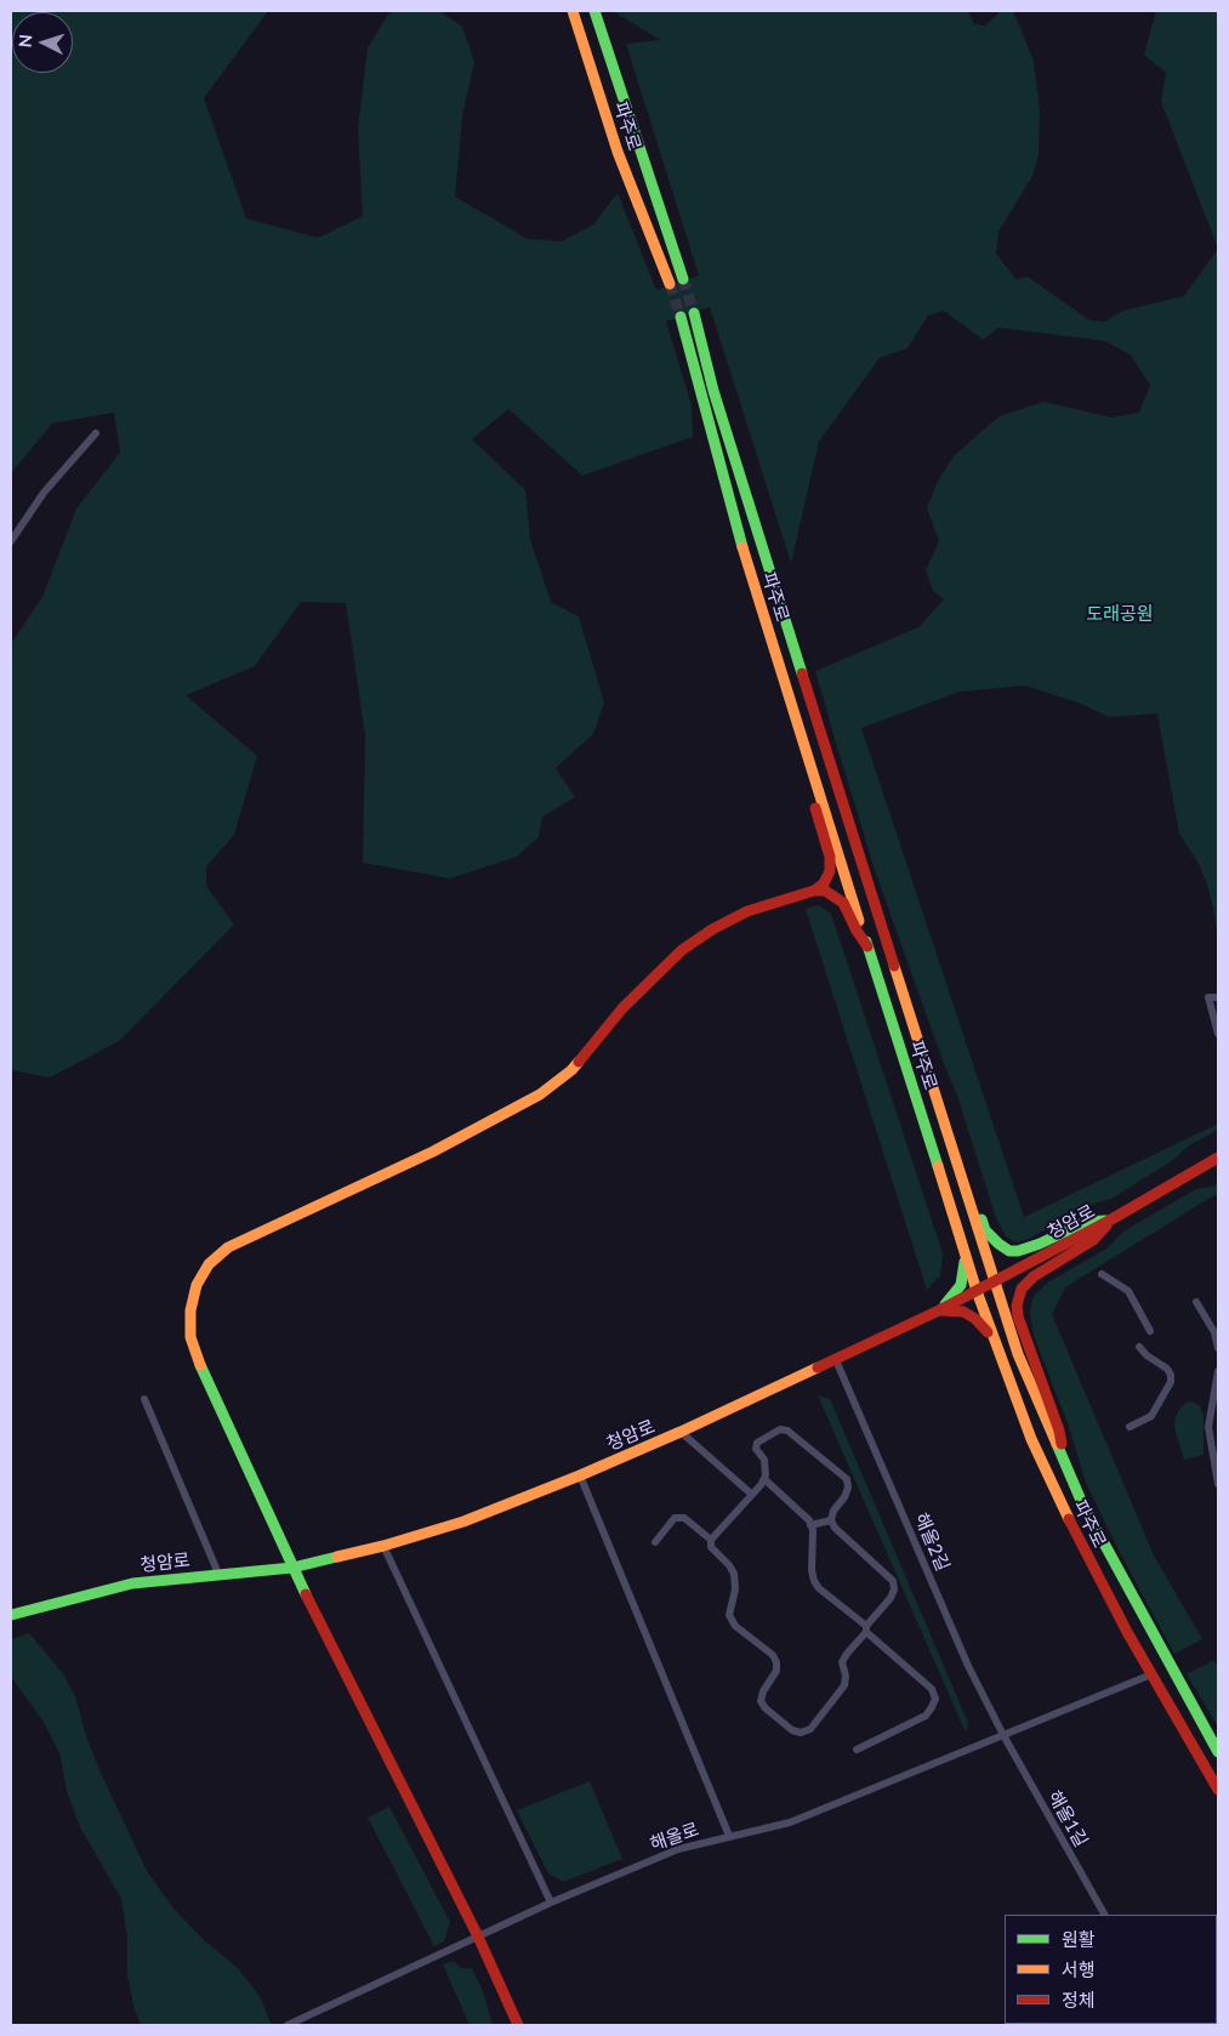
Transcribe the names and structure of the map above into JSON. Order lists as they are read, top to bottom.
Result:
{
  "streets": {
    "main road": ["파주로", "청암로"],
    "street": ["해올2길", "해올1길", "해올로"]
  },
  "crossings": [
    ["파주로", "청암로"],
    ["파주로", "해올로"],
    ["청암로", "해올2길"],
    ["해올2길", "해올1길"],
    ["해올2길", "해올로"],
    ["해올1길", "해올로"]
  ],
  "parks": ["도래공원"],
  "legend": ["원활", "서행", "정체"],
  "north": "left"
}
